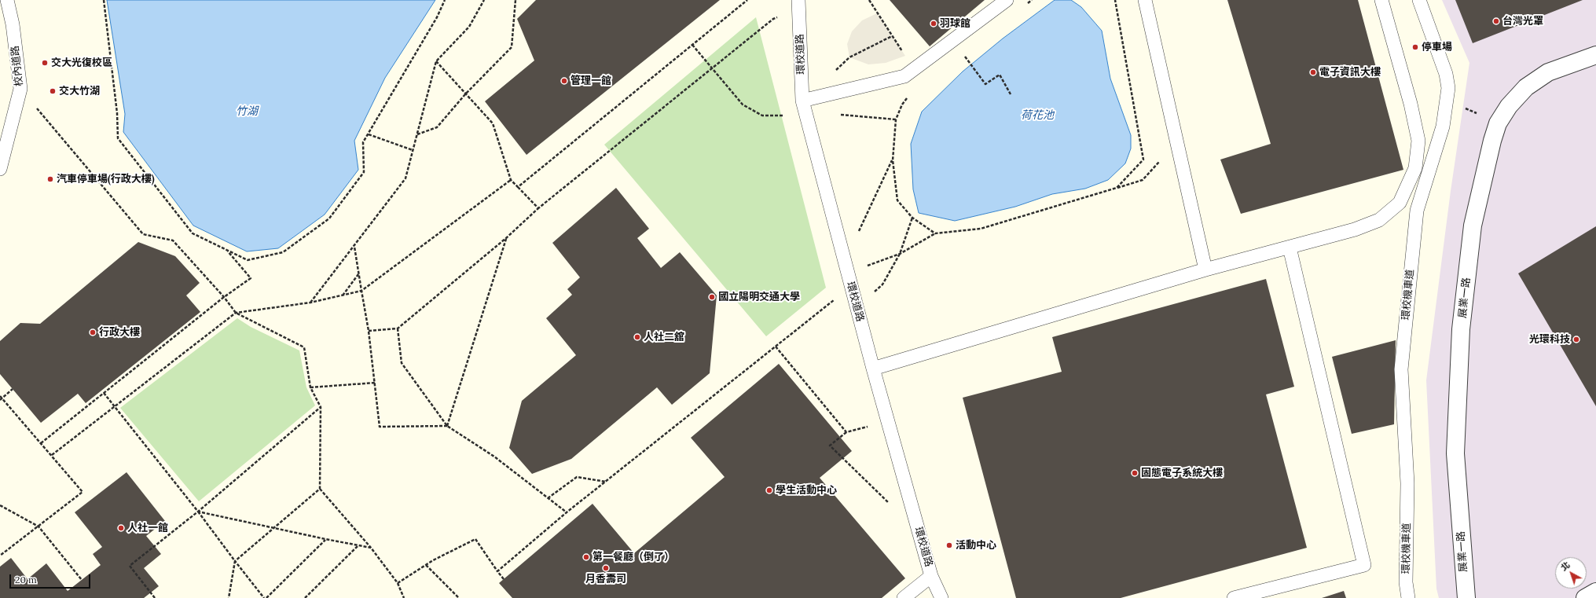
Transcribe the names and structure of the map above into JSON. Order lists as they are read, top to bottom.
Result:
{
  "streets": {
    "street": ["展業一路"],
    "lane": ["環校道路", "校內道路", "環校機車道"]
  },
  "water": ["竹湖", "荷花池"],
  "places": [
    "台灣光罩",
    "羽球館",
    "停車場",
    "交大光復校區",
    "電子資訊大樓",
    "管理一館",
    "交大竹湖",
    "汽車停車場(行政大樓)",
    "國立陽明交通大學",
    "行政大樓",
    "人社二舘",
    "光環科技",
    "固態電子系統大樓",
    "學生活動中心",
    "人社一館",
    "活動中心",
    "第一餐廳（倒了）",
    "月香壽司"
  ],
  "scale_bar": "20 m",
  "north": "top left"
}
